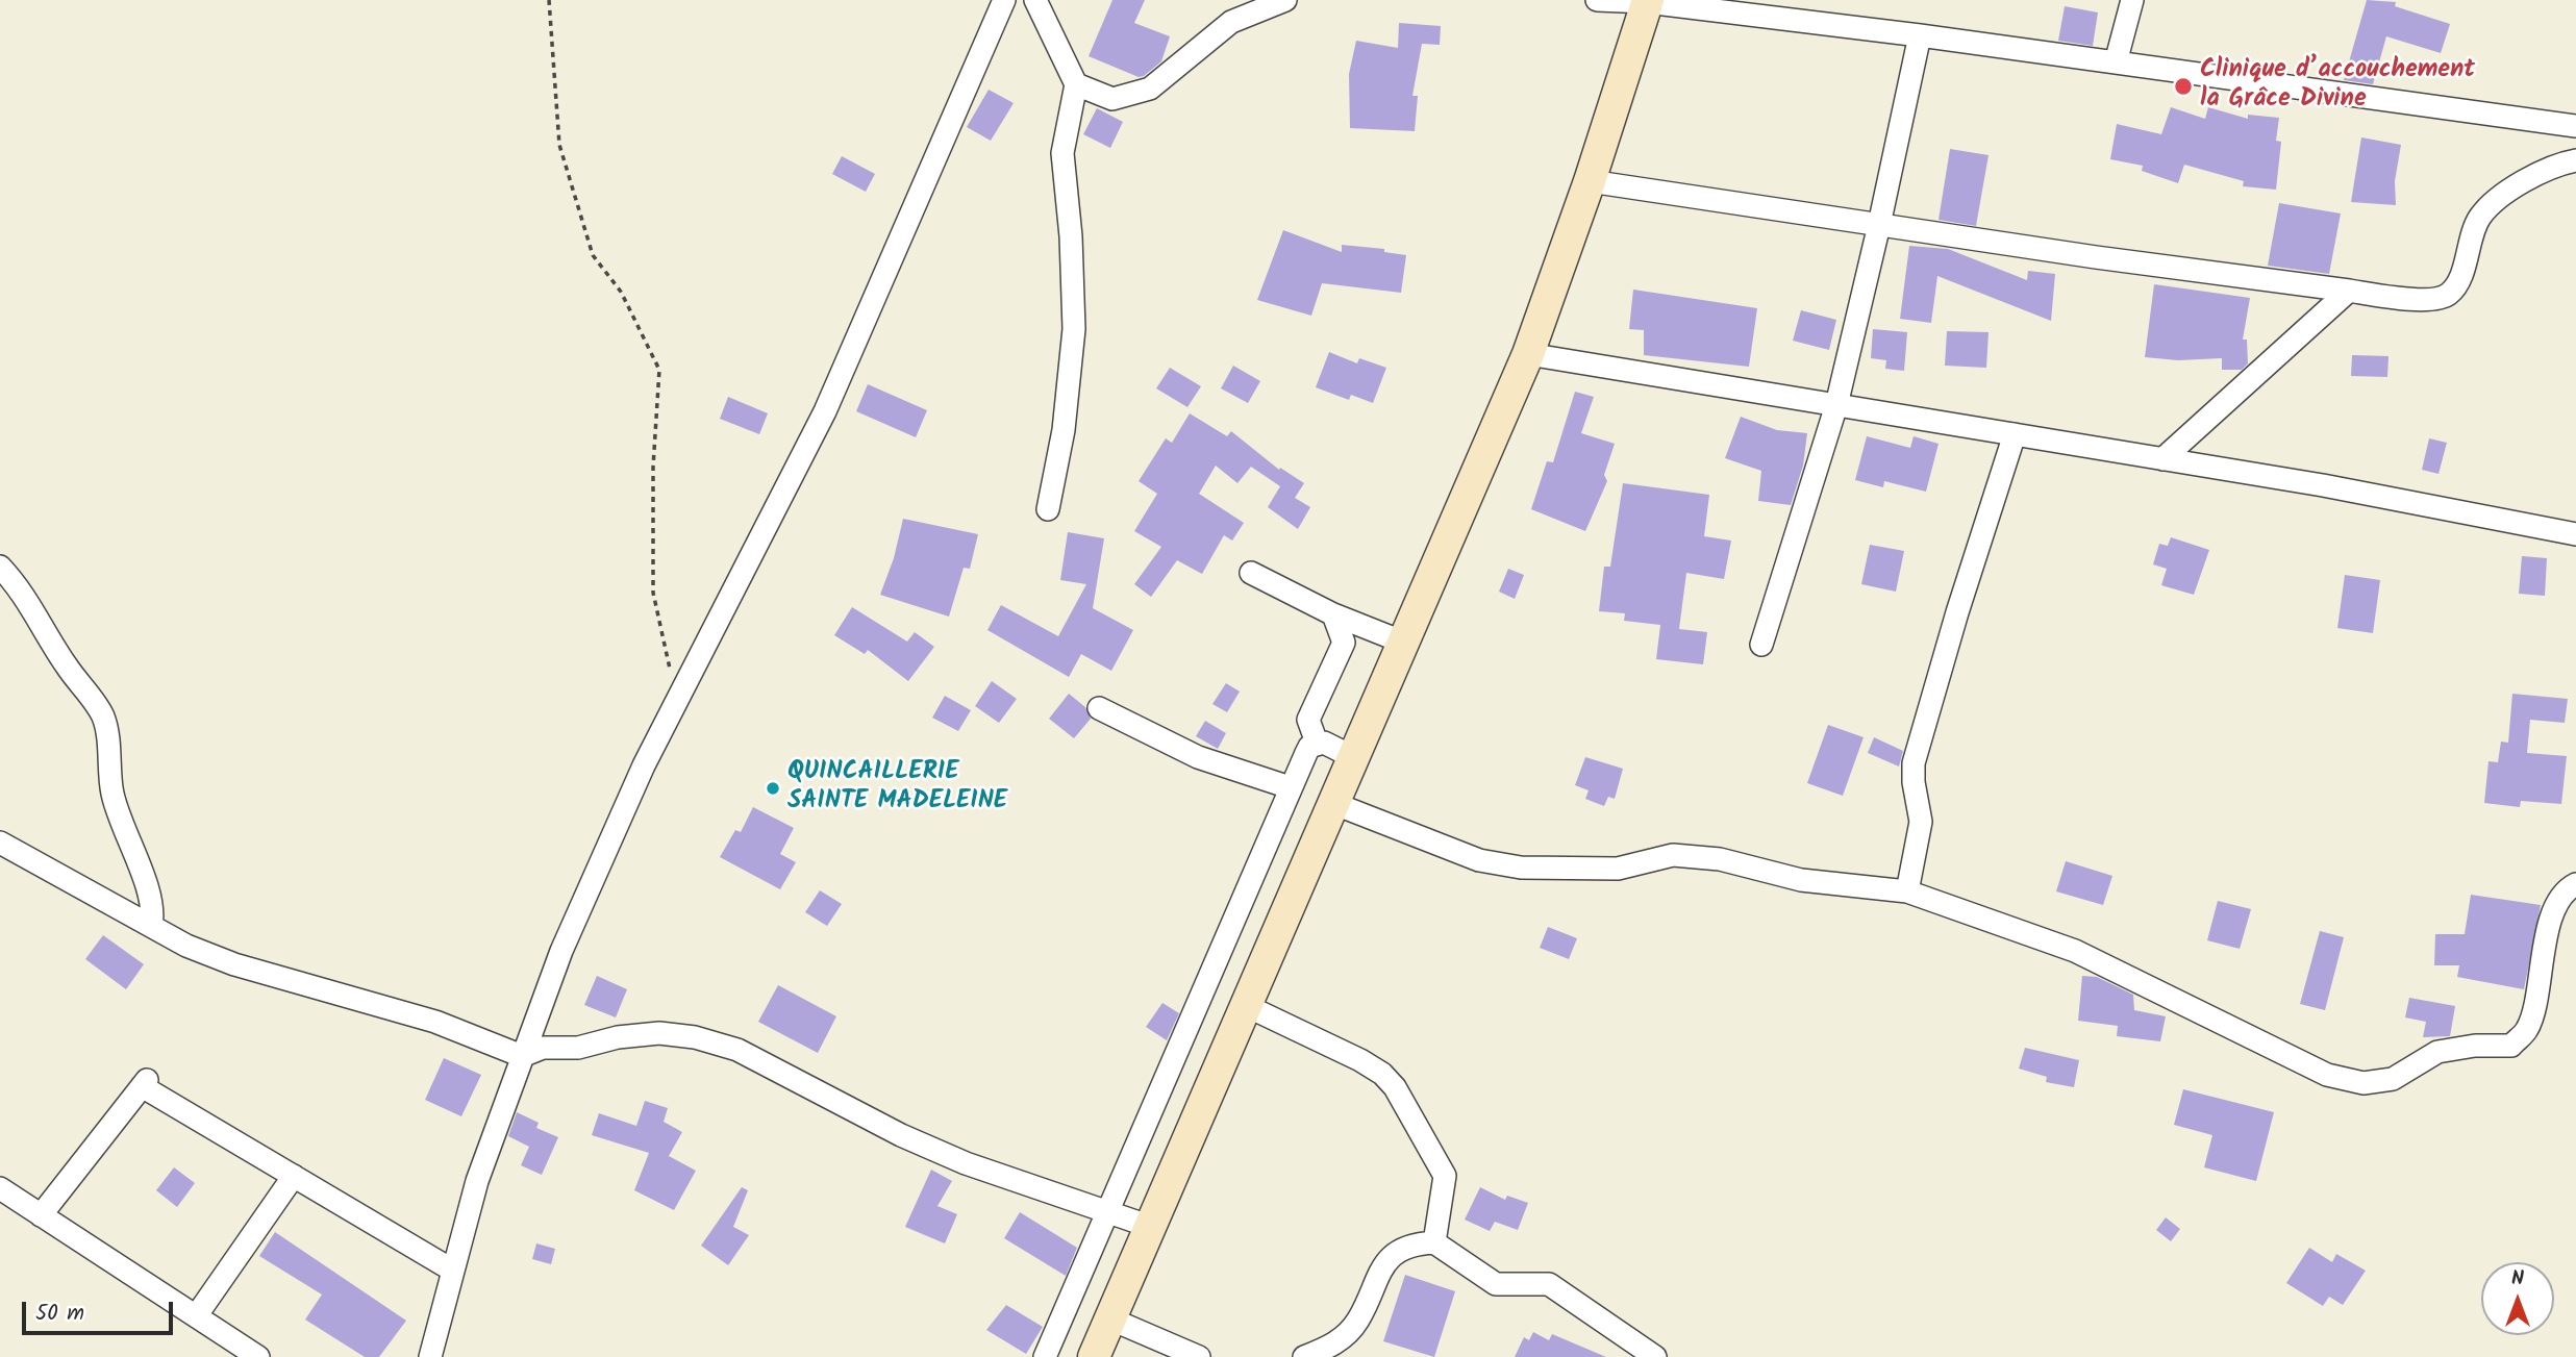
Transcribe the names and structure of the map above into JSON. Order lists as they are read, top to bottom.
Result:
{
  "places": ["Clinique d’accouchement la Grâce Divine", "QUINCAILLERIE SAINTE MADELEINE"],
  "scale_bar": "50 m",
  "north": "top"
}
